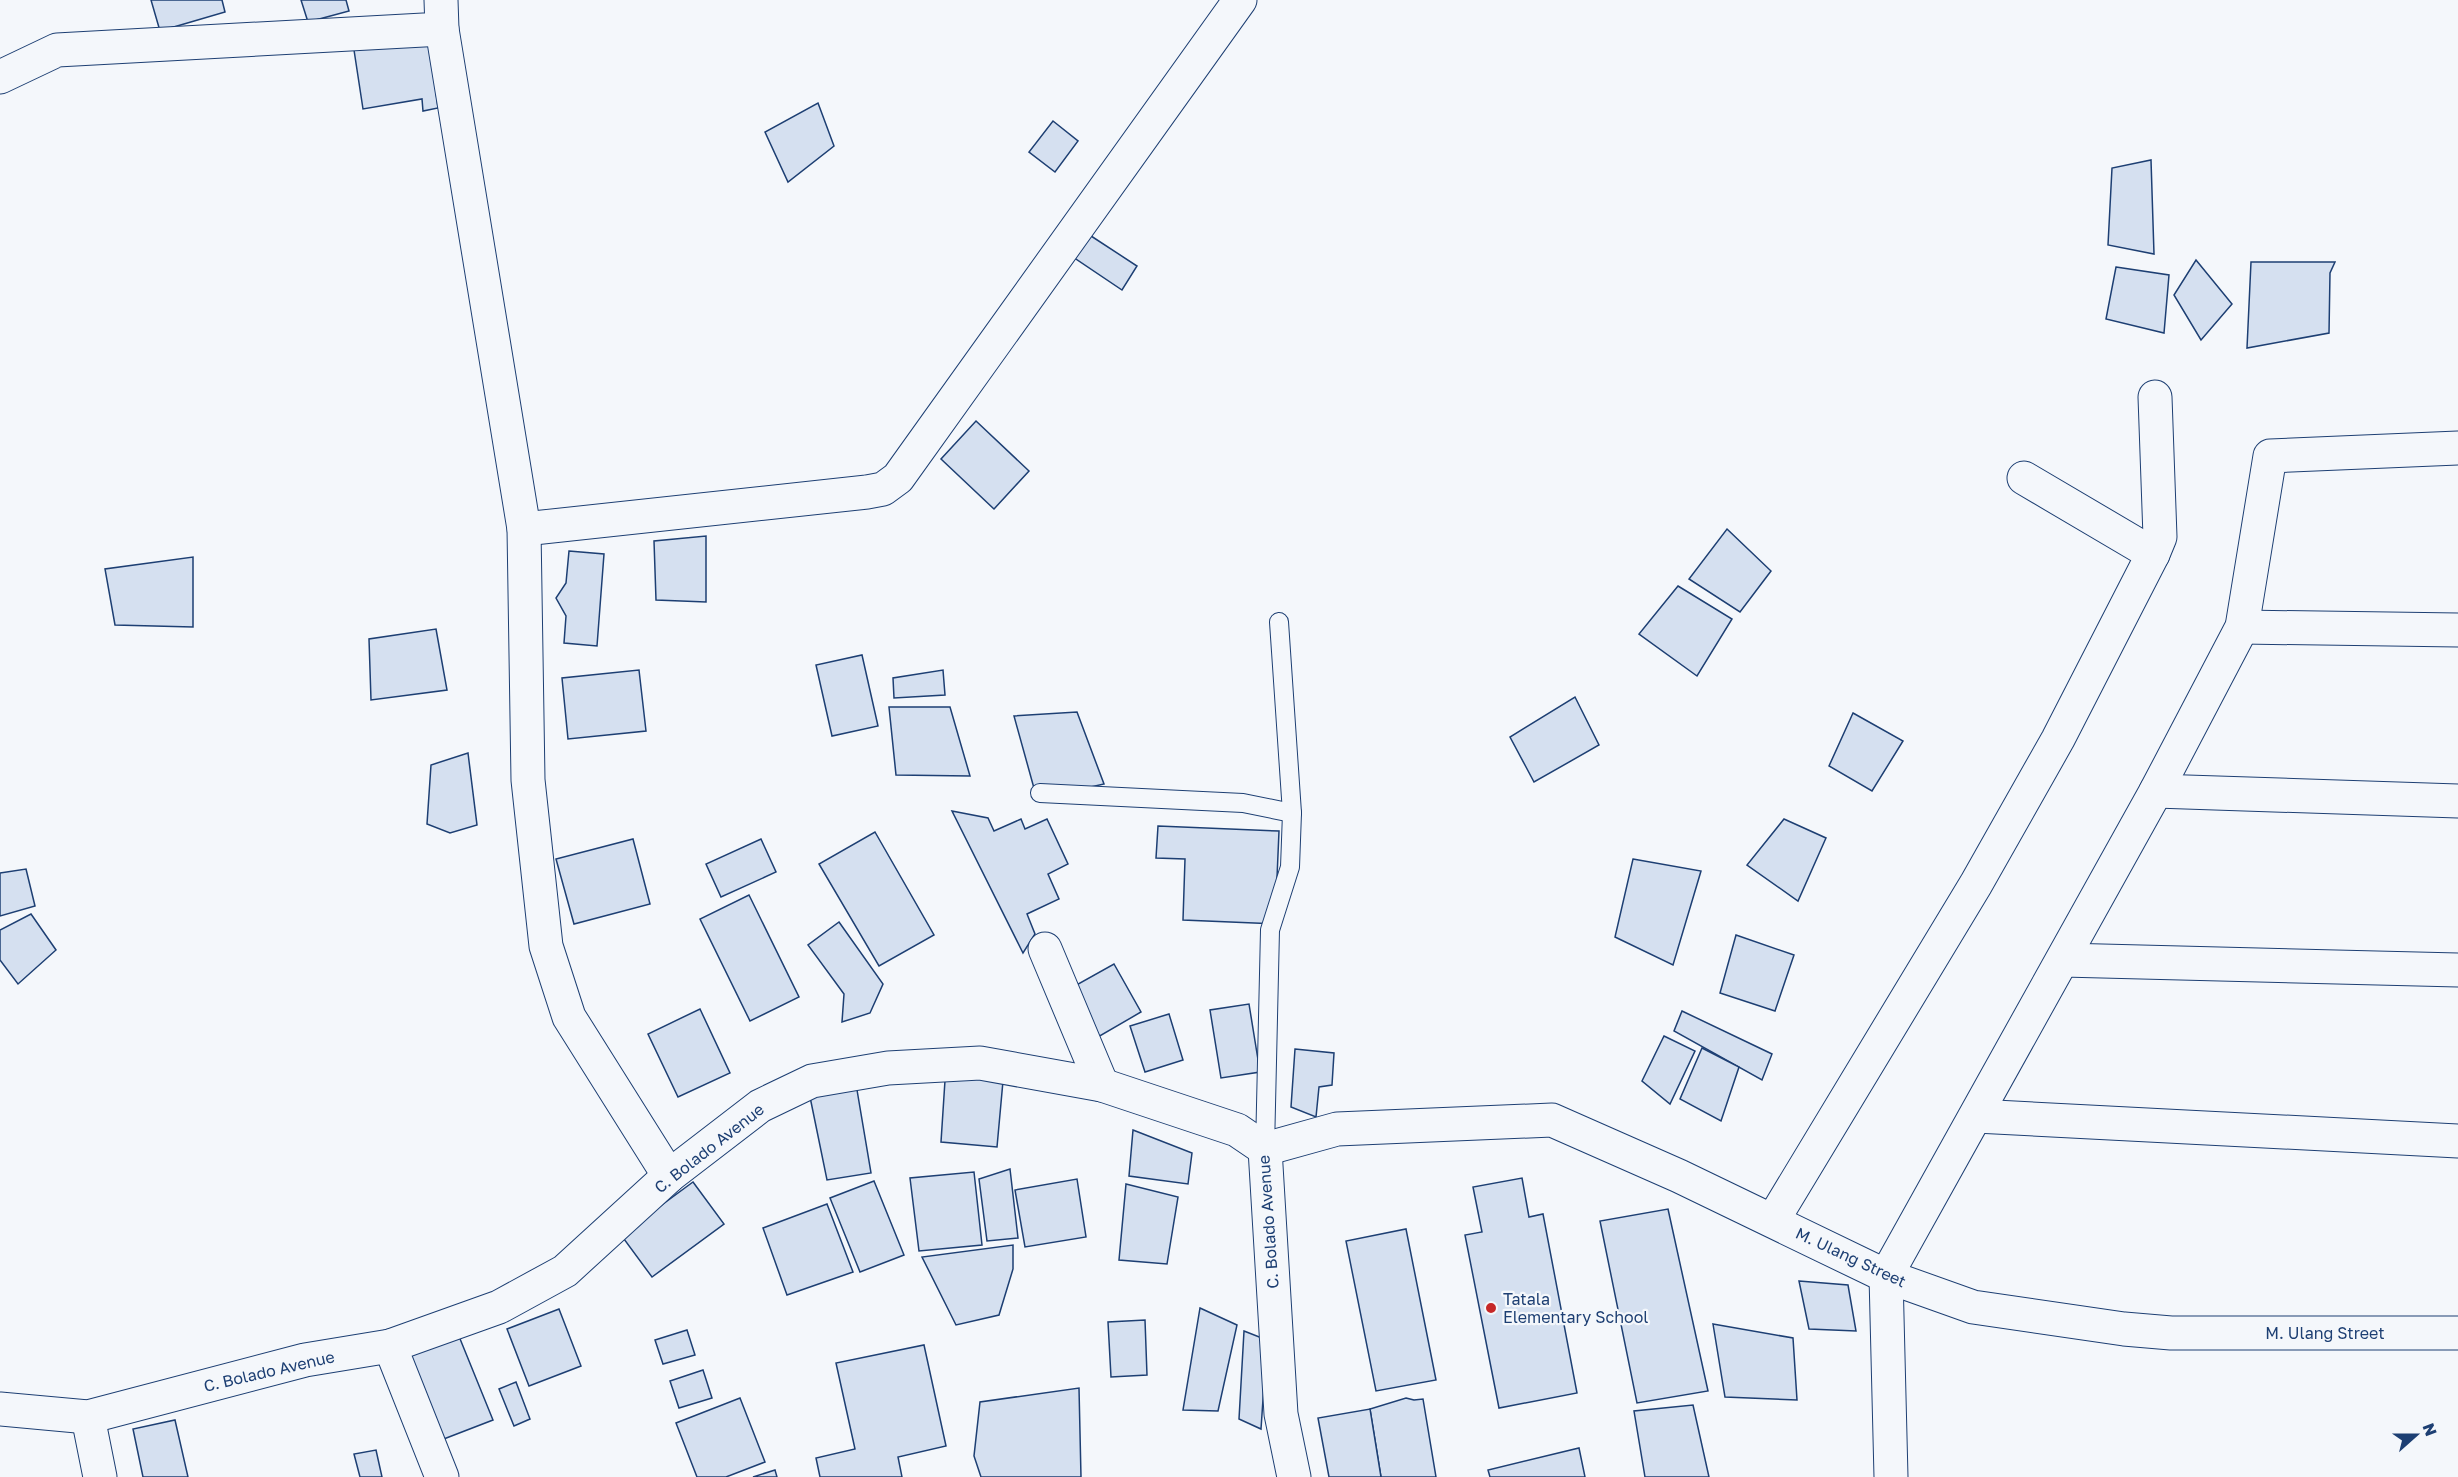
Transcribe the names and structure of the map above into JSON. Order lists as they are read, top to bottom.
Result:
{
  "streets": {
    "street": ["C. Bolado Avenue", "M. Ulang Street"]
  },
  "crossings": [
    ["C. Bolado Avenue", "M. Ulang Street"]
  ],
  "places": ["Tatala Elementary School"],
  "north": "right"
}
